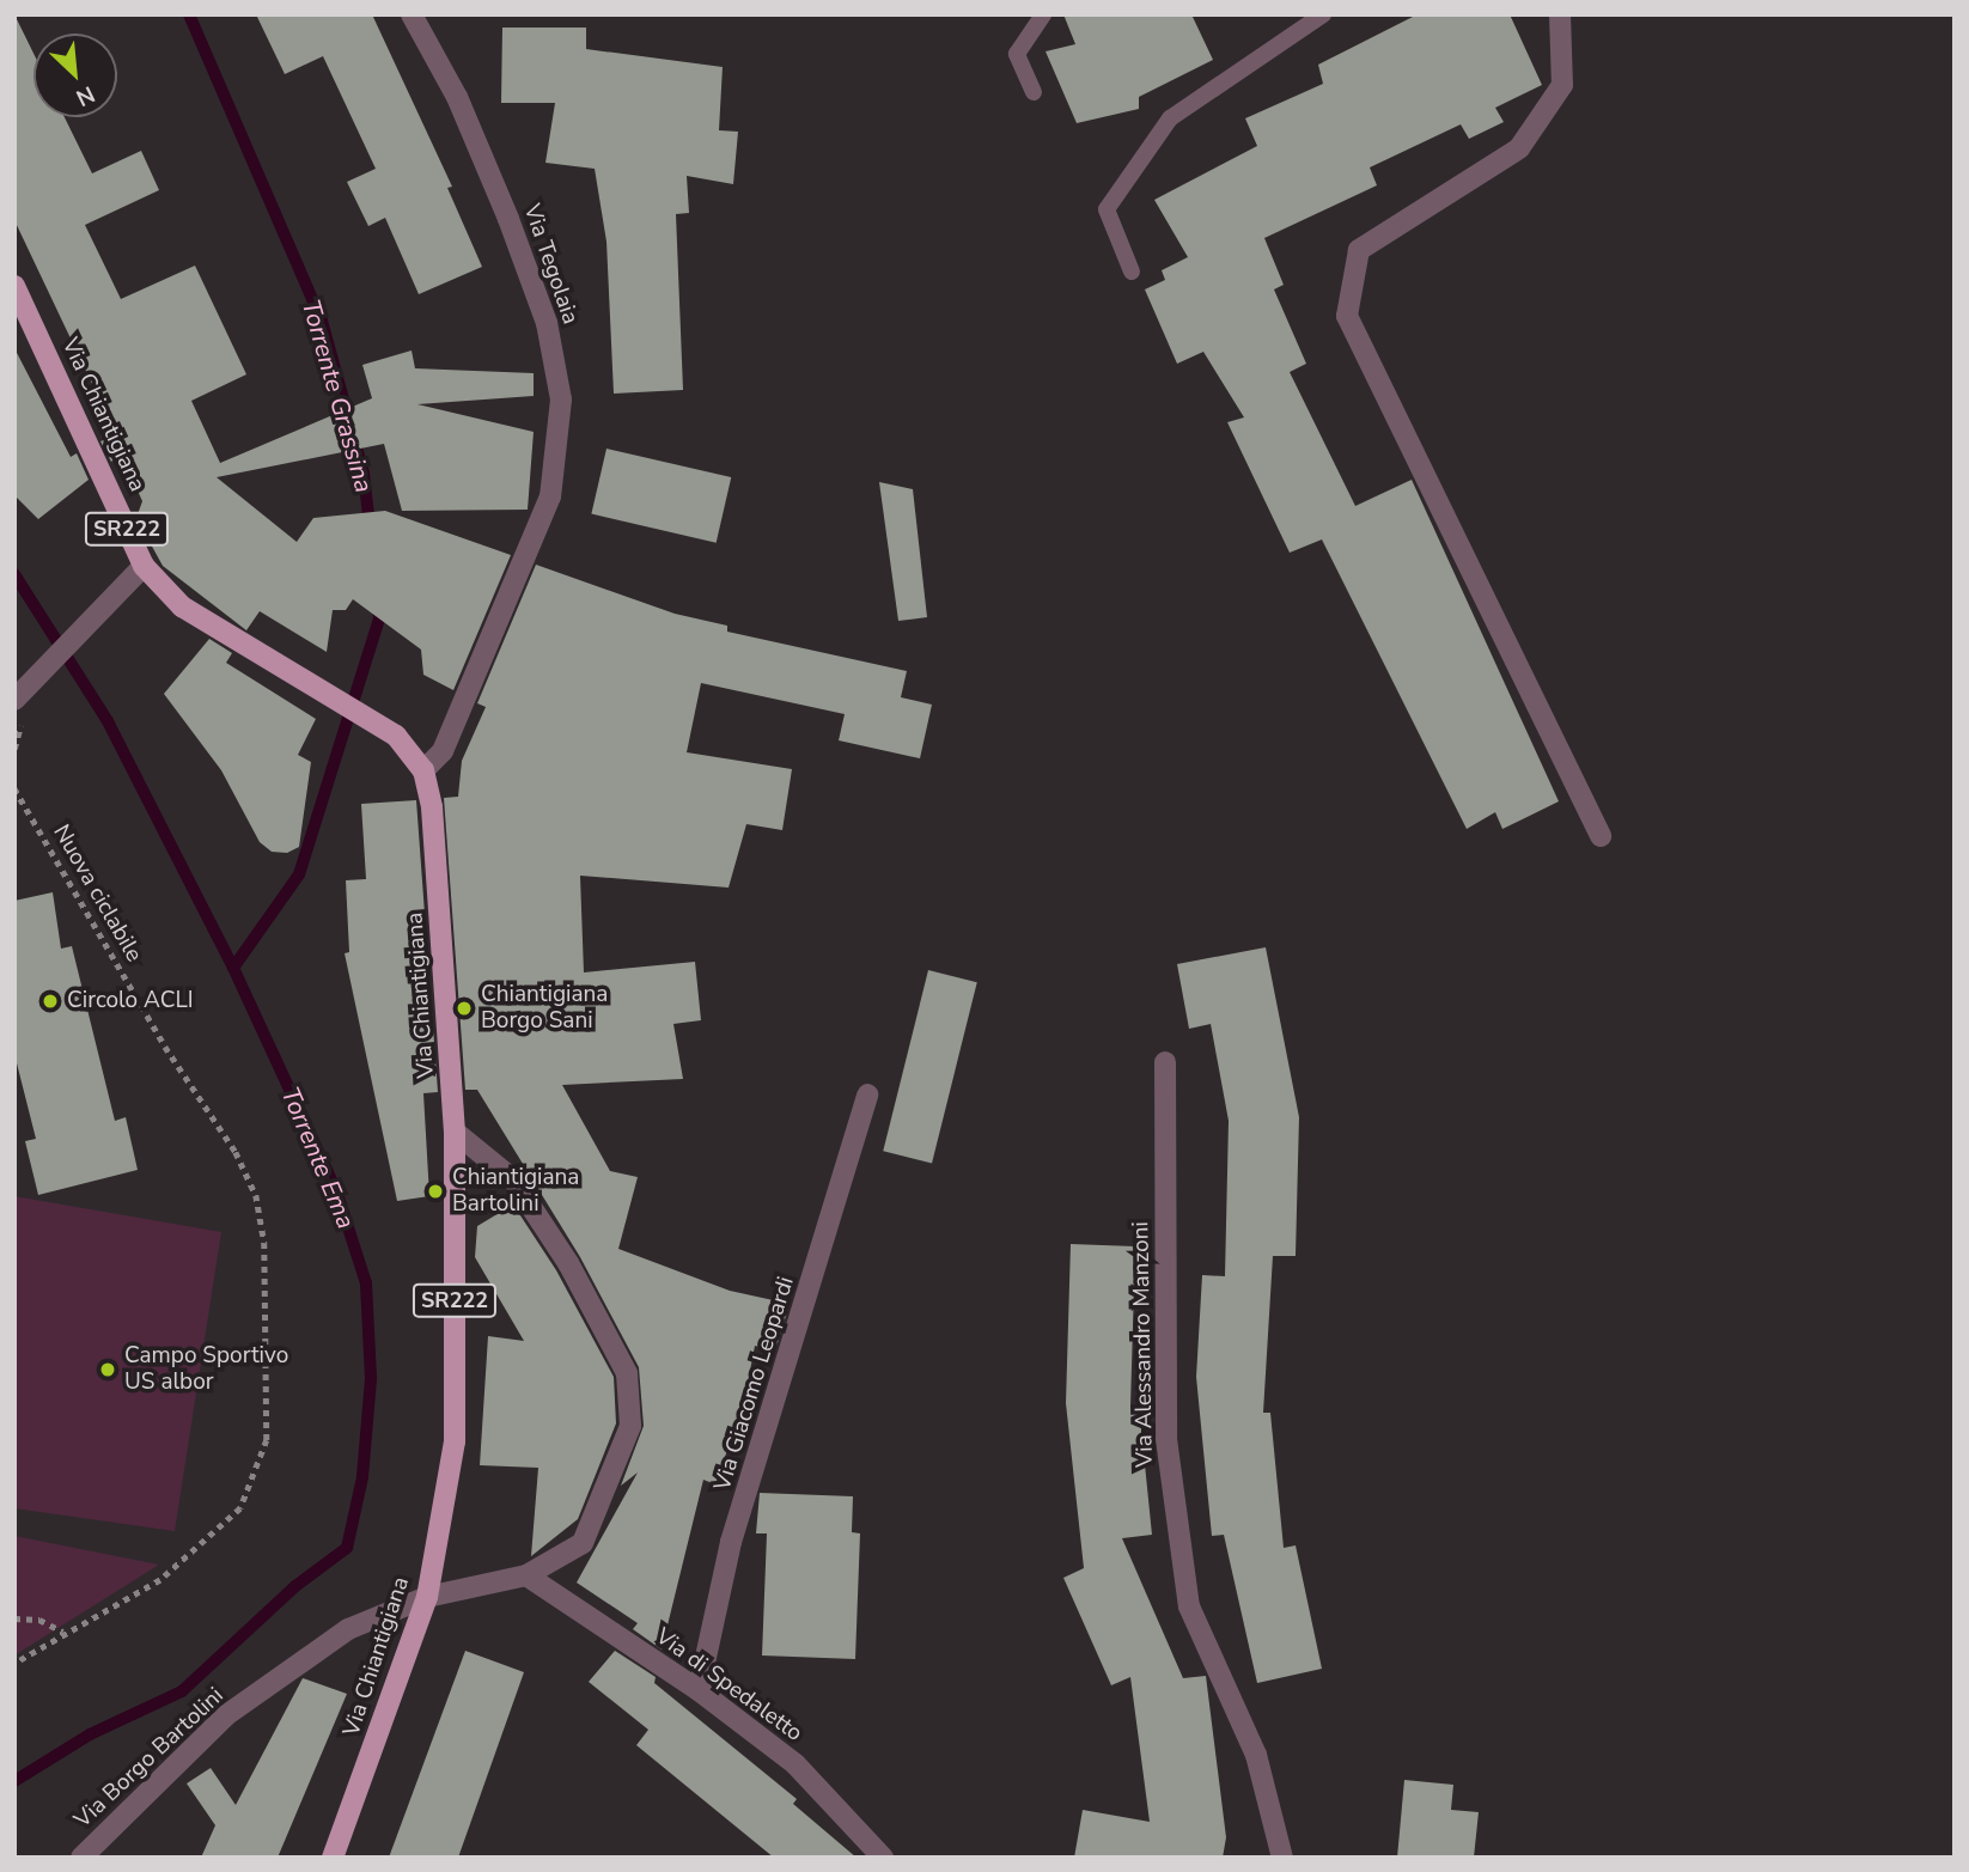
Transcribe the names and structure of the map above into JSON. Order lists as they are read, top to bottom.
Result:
{
  "streets": {
    "main road": ["Via Chiantigiana", "SR222"],
    "street": [
      "Via Tegolaia",
      "Via Alessandro Manzoni",
      "Via Giacomo Leopardi",
      "Via di Spedaletto",
      "Via Borgo Bartolini"
    ],
    "path": ["Nuova ciclabile"]
  },
  "crossings": [
    ["Via Tegolaia", "Via Chiantigiana"],
    ["Via Chiantigiana", "Via Borgo Bartolini"],
    ["Via Giacomo Leopardi", "Via di Spedaletto"],
    ["Via di Spedaletto", "Via Borgo Bartolini"]
  ],
  "water": ["Torrente Grassina", "Torrente Ema"],
  "places": [
    "Circolo ACLI",
    "Chiantigiana Borgo Sani",
    "Chiantigiana Bartolini",
    "Campo Sportivo US albor"
  ],
  "north": "bottom right"
}
